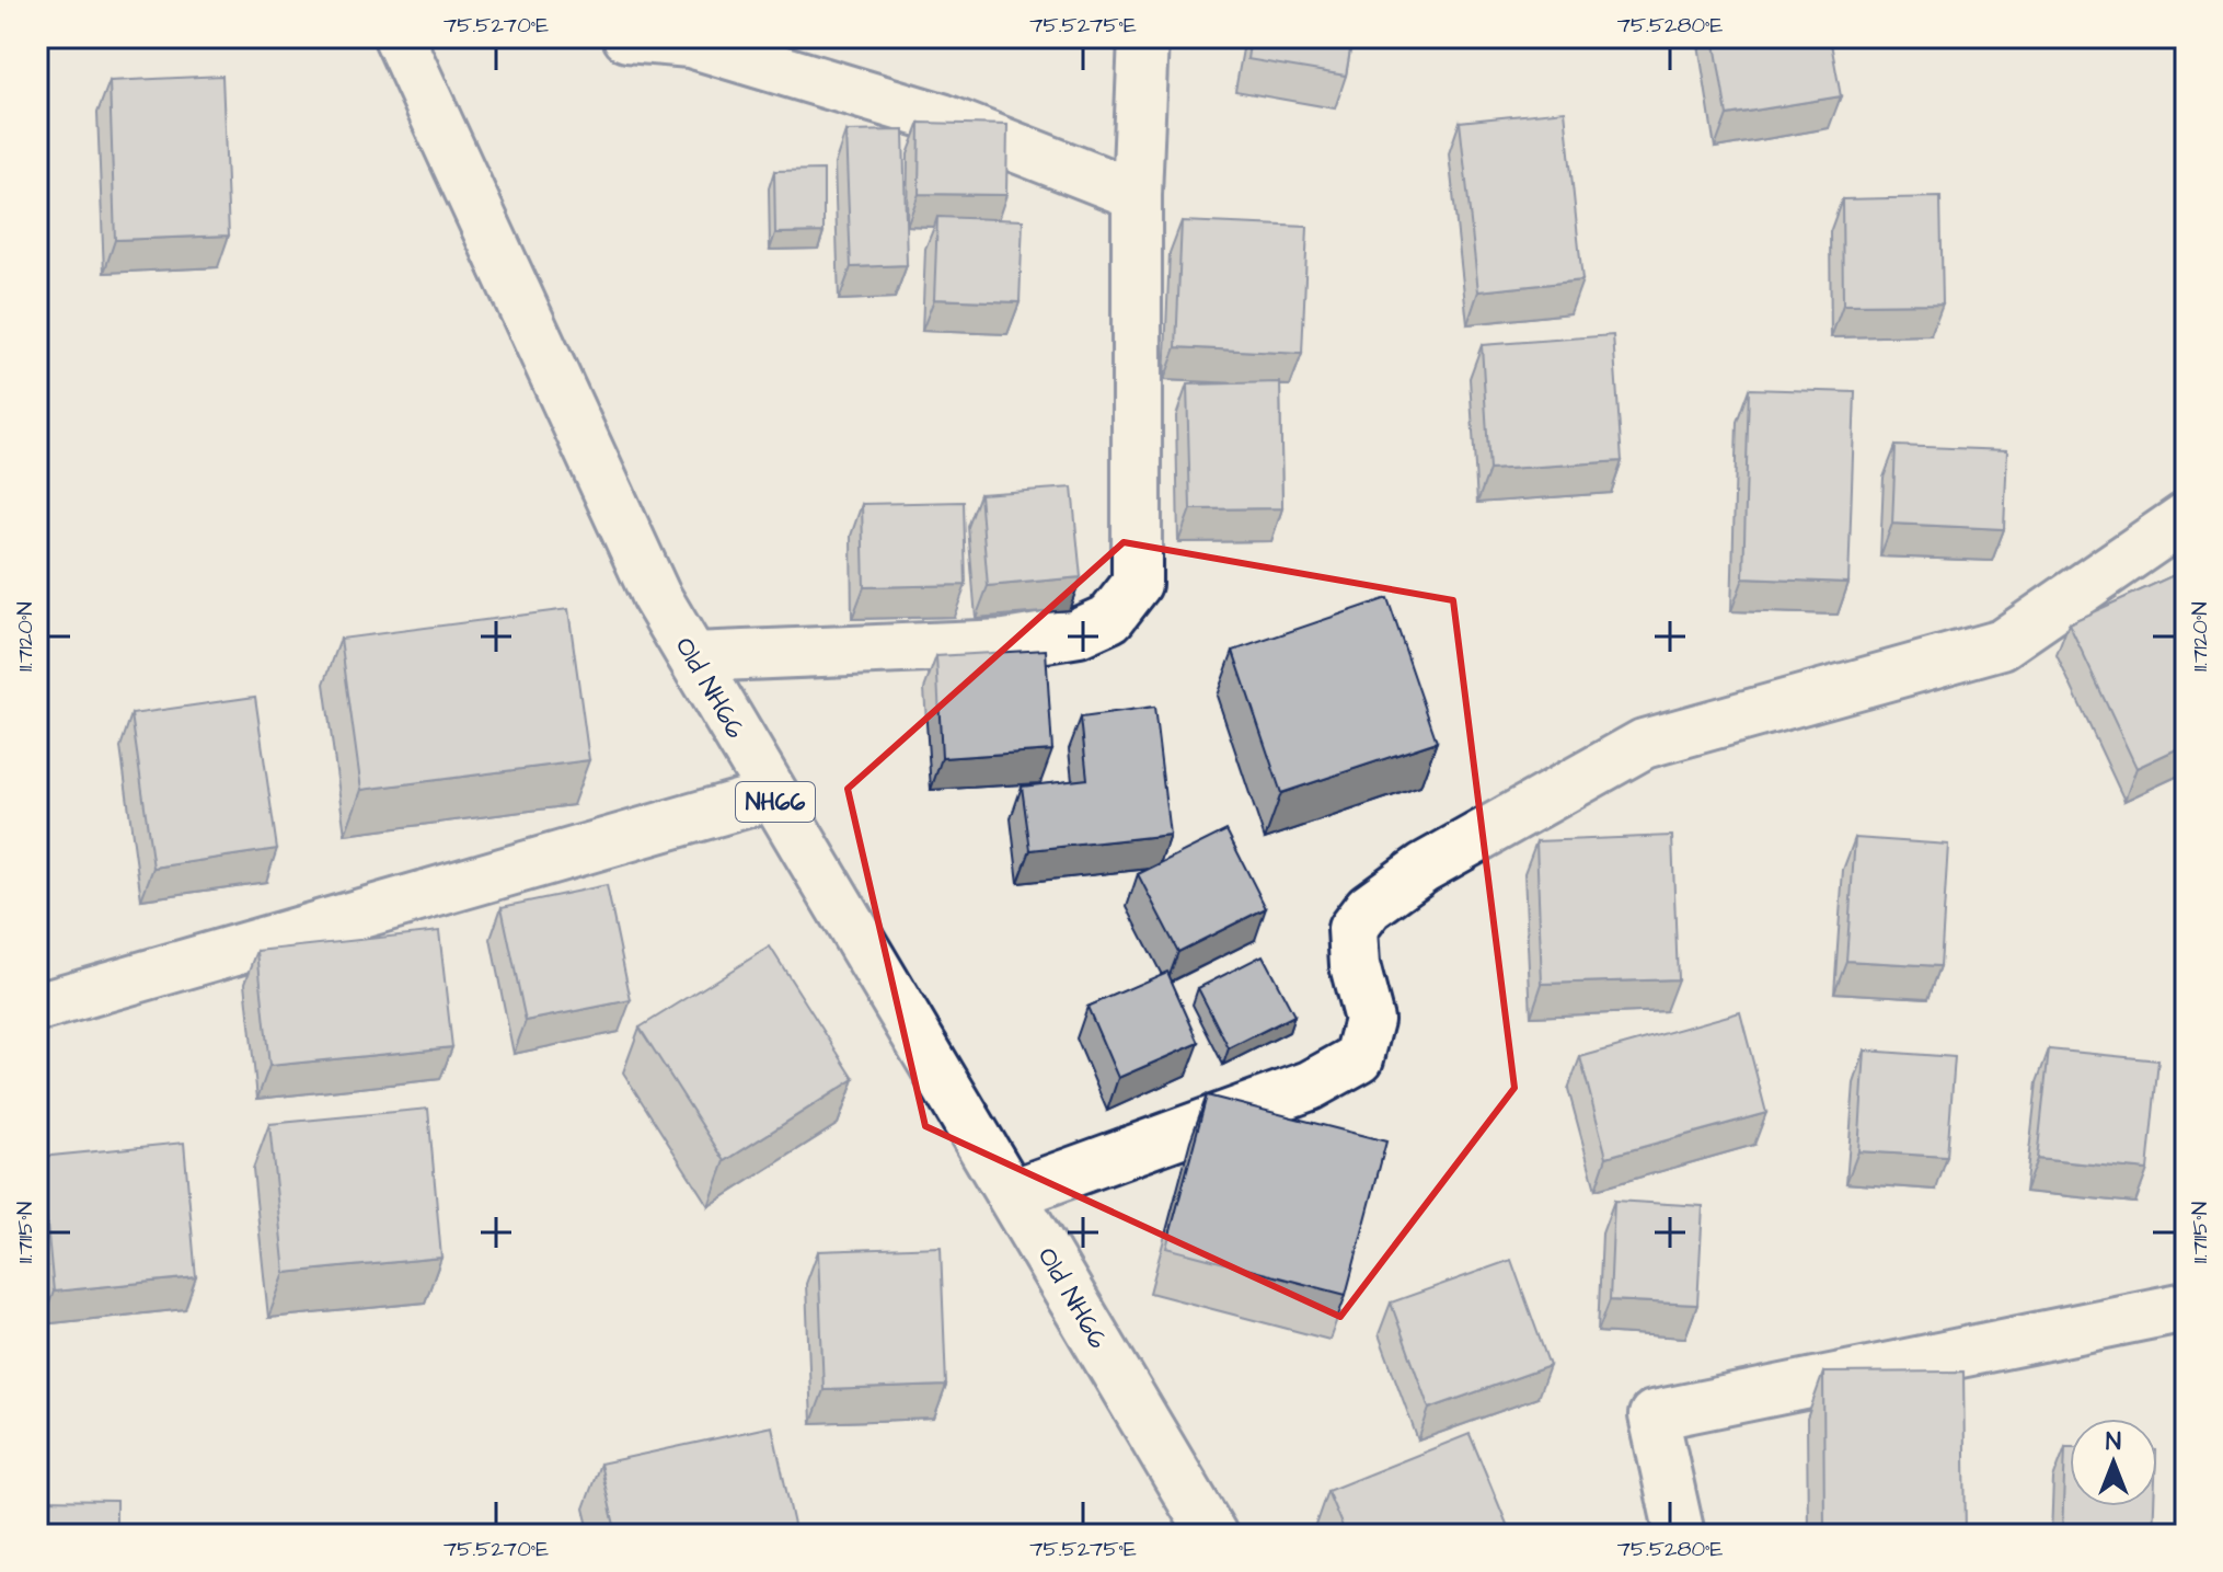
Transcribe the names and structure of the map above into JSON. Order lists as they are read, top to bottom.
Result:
{
  "streets": {
    "street": ["Old NH66", "NH66"]
  },
  "north": "top",
  "coordinates": [
    "75.5270°E",
    "75.5275°E",
    "75.5280°E",
    "11.7120°N",
    "11.7115°N"
  ]
}
